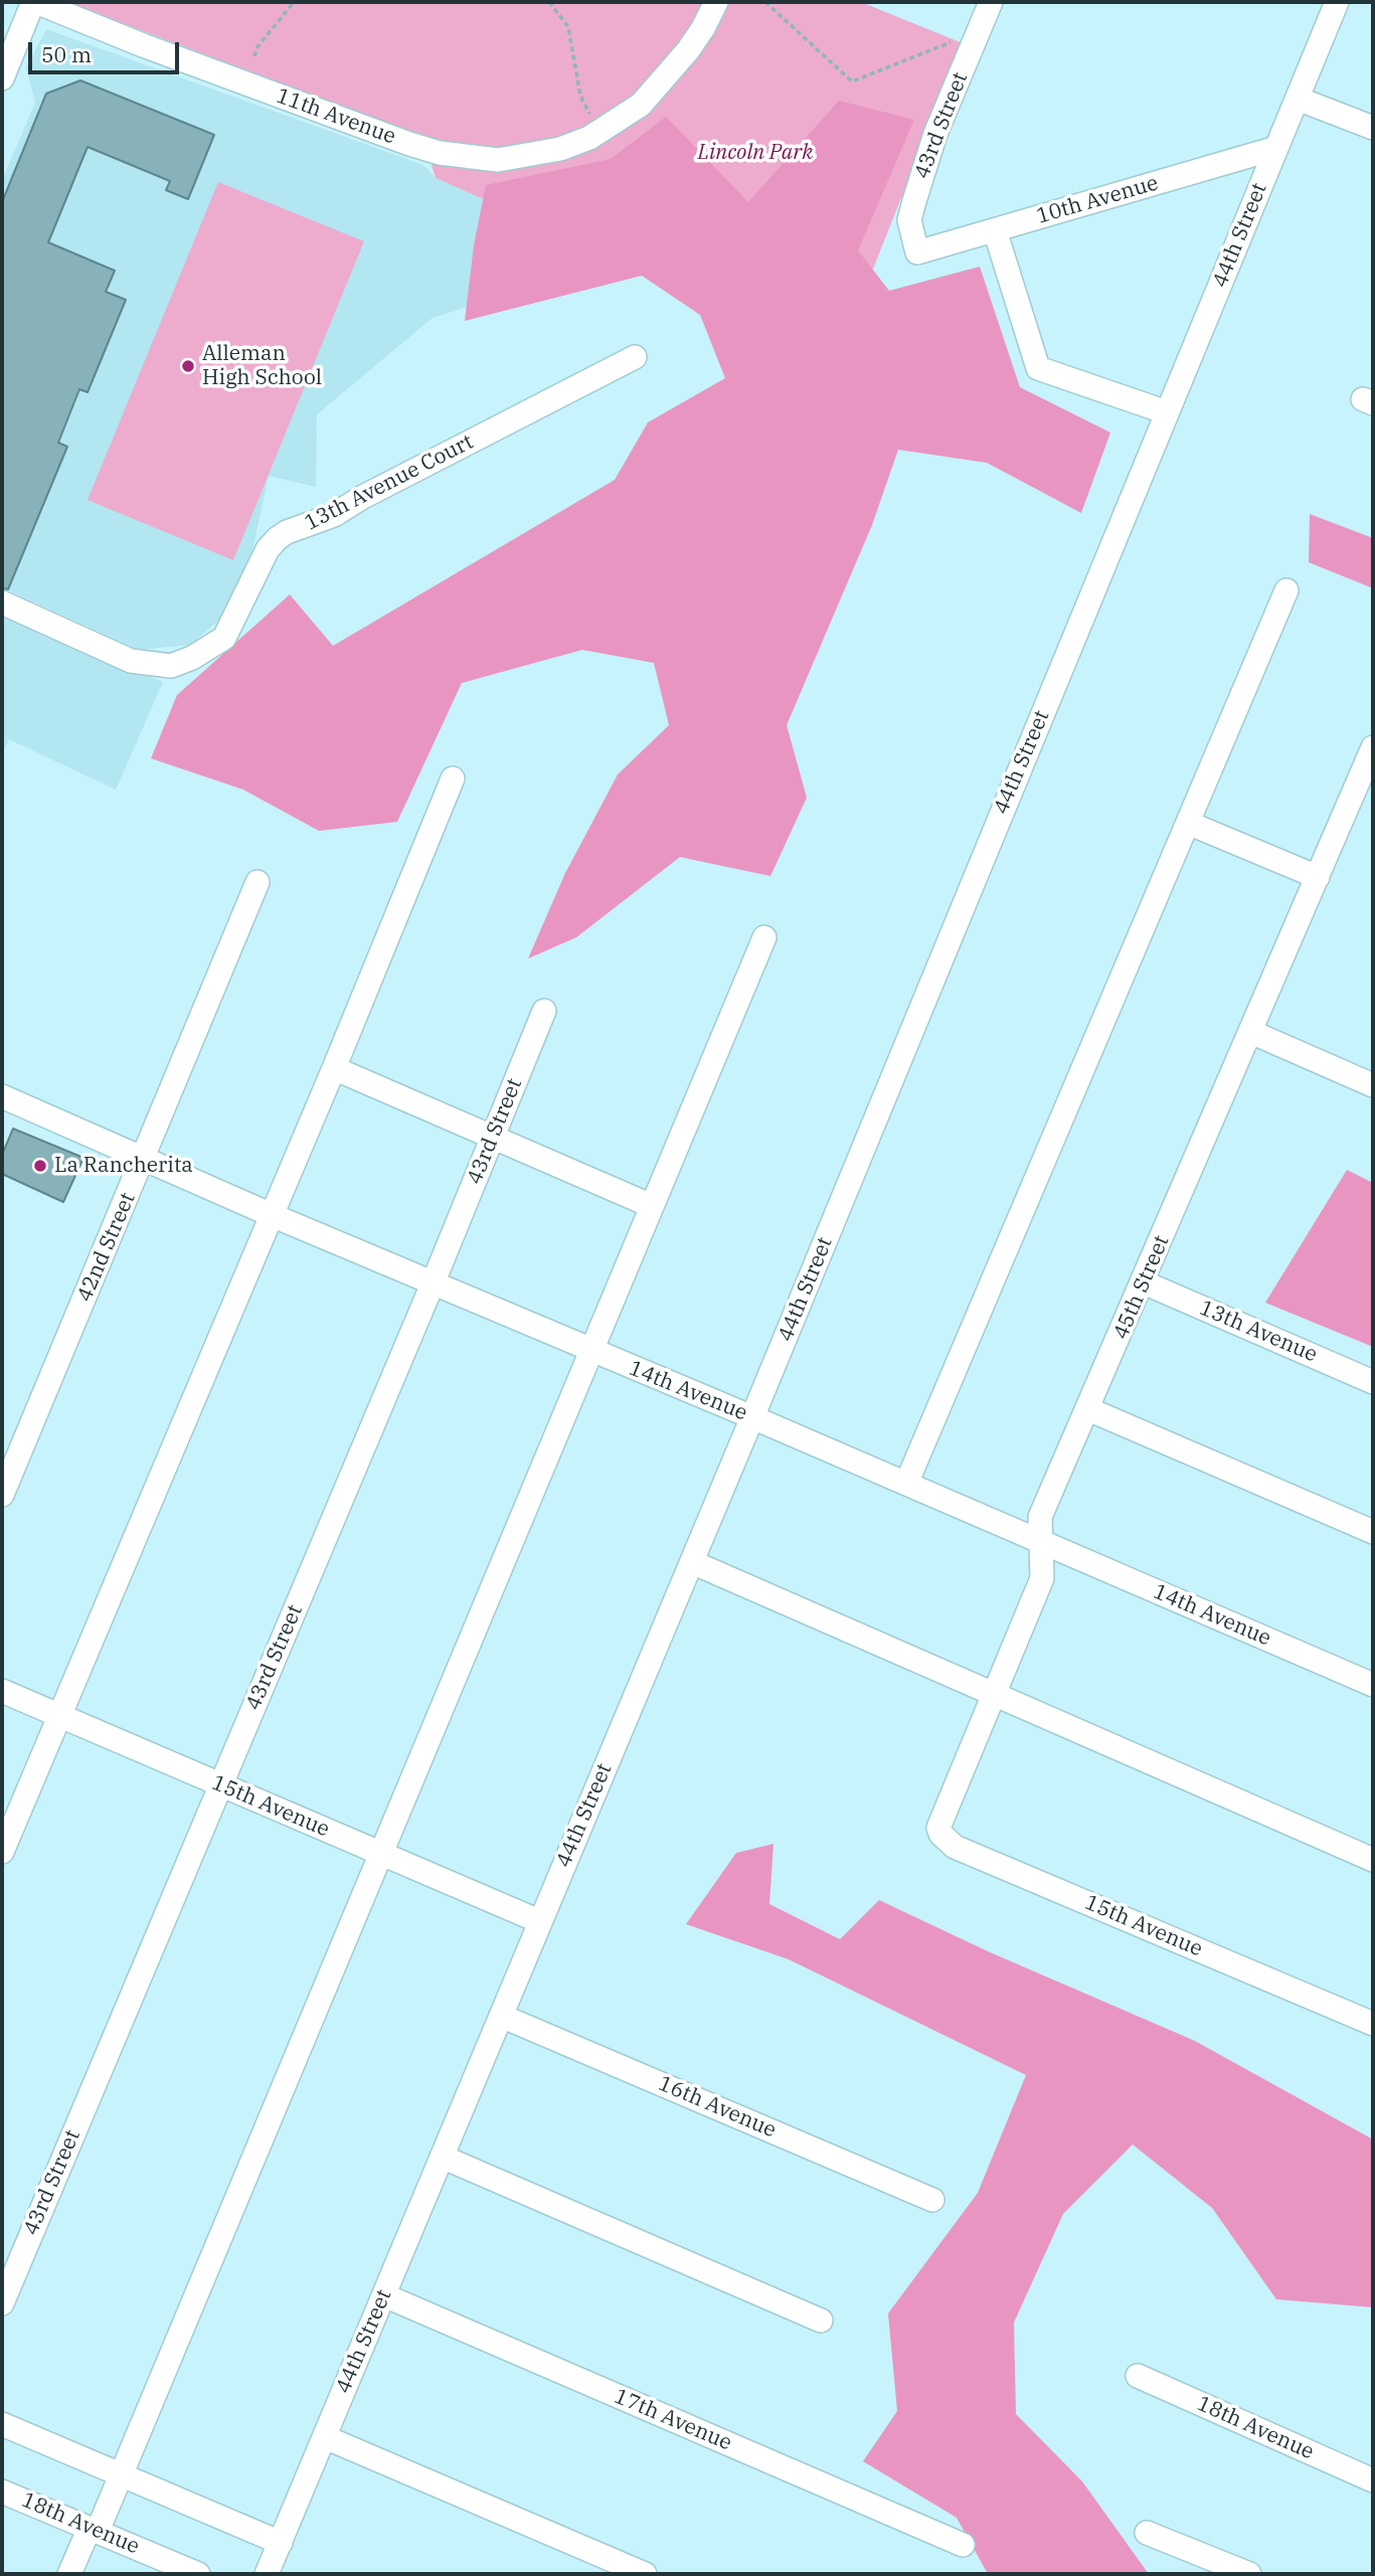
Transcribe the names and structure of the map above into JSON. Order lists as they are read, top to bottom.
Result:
{
  "streets": {
    "street": [
      "11th Avenue",
      "43rd Street",
      "10th Avenue",
      "44th Street",
      "13th Avenue Court",
      "42nd Street",
      "45th Street",
      "13th Avenue",
      "14th Avenue",
      "15th Avenue",
      "16th Avenue",
      "17th Avenue",
      "18th Avenue"
    ]
  },
  "crossings": [
    ["43rd Street", "10th Avenue"],
    ["43rd Street", "14th Avenue"],
    ["43rd Street", "15th Avenue"],
    ["10th Avenue", "44th Street"],
    ["44th Street", "14th Avenue"],
    ["44th Street", "15th Avenue"],
    ["44th Street", "16th Avenue"],
    ["44th Street", "17th Avenue"],
    ["42nd Street", "14th Avenue"],
    ["45th Street", "13th Avenue"],
    ["45th Street", "14th Avenue"],
    ["45th Street", "15th Avenue"]
  ],
  "parks": ["Lincoln Park"],
  "places": ["Alleman High School", "La Rancherita"],
  "scale_bar": "50 m"
}
